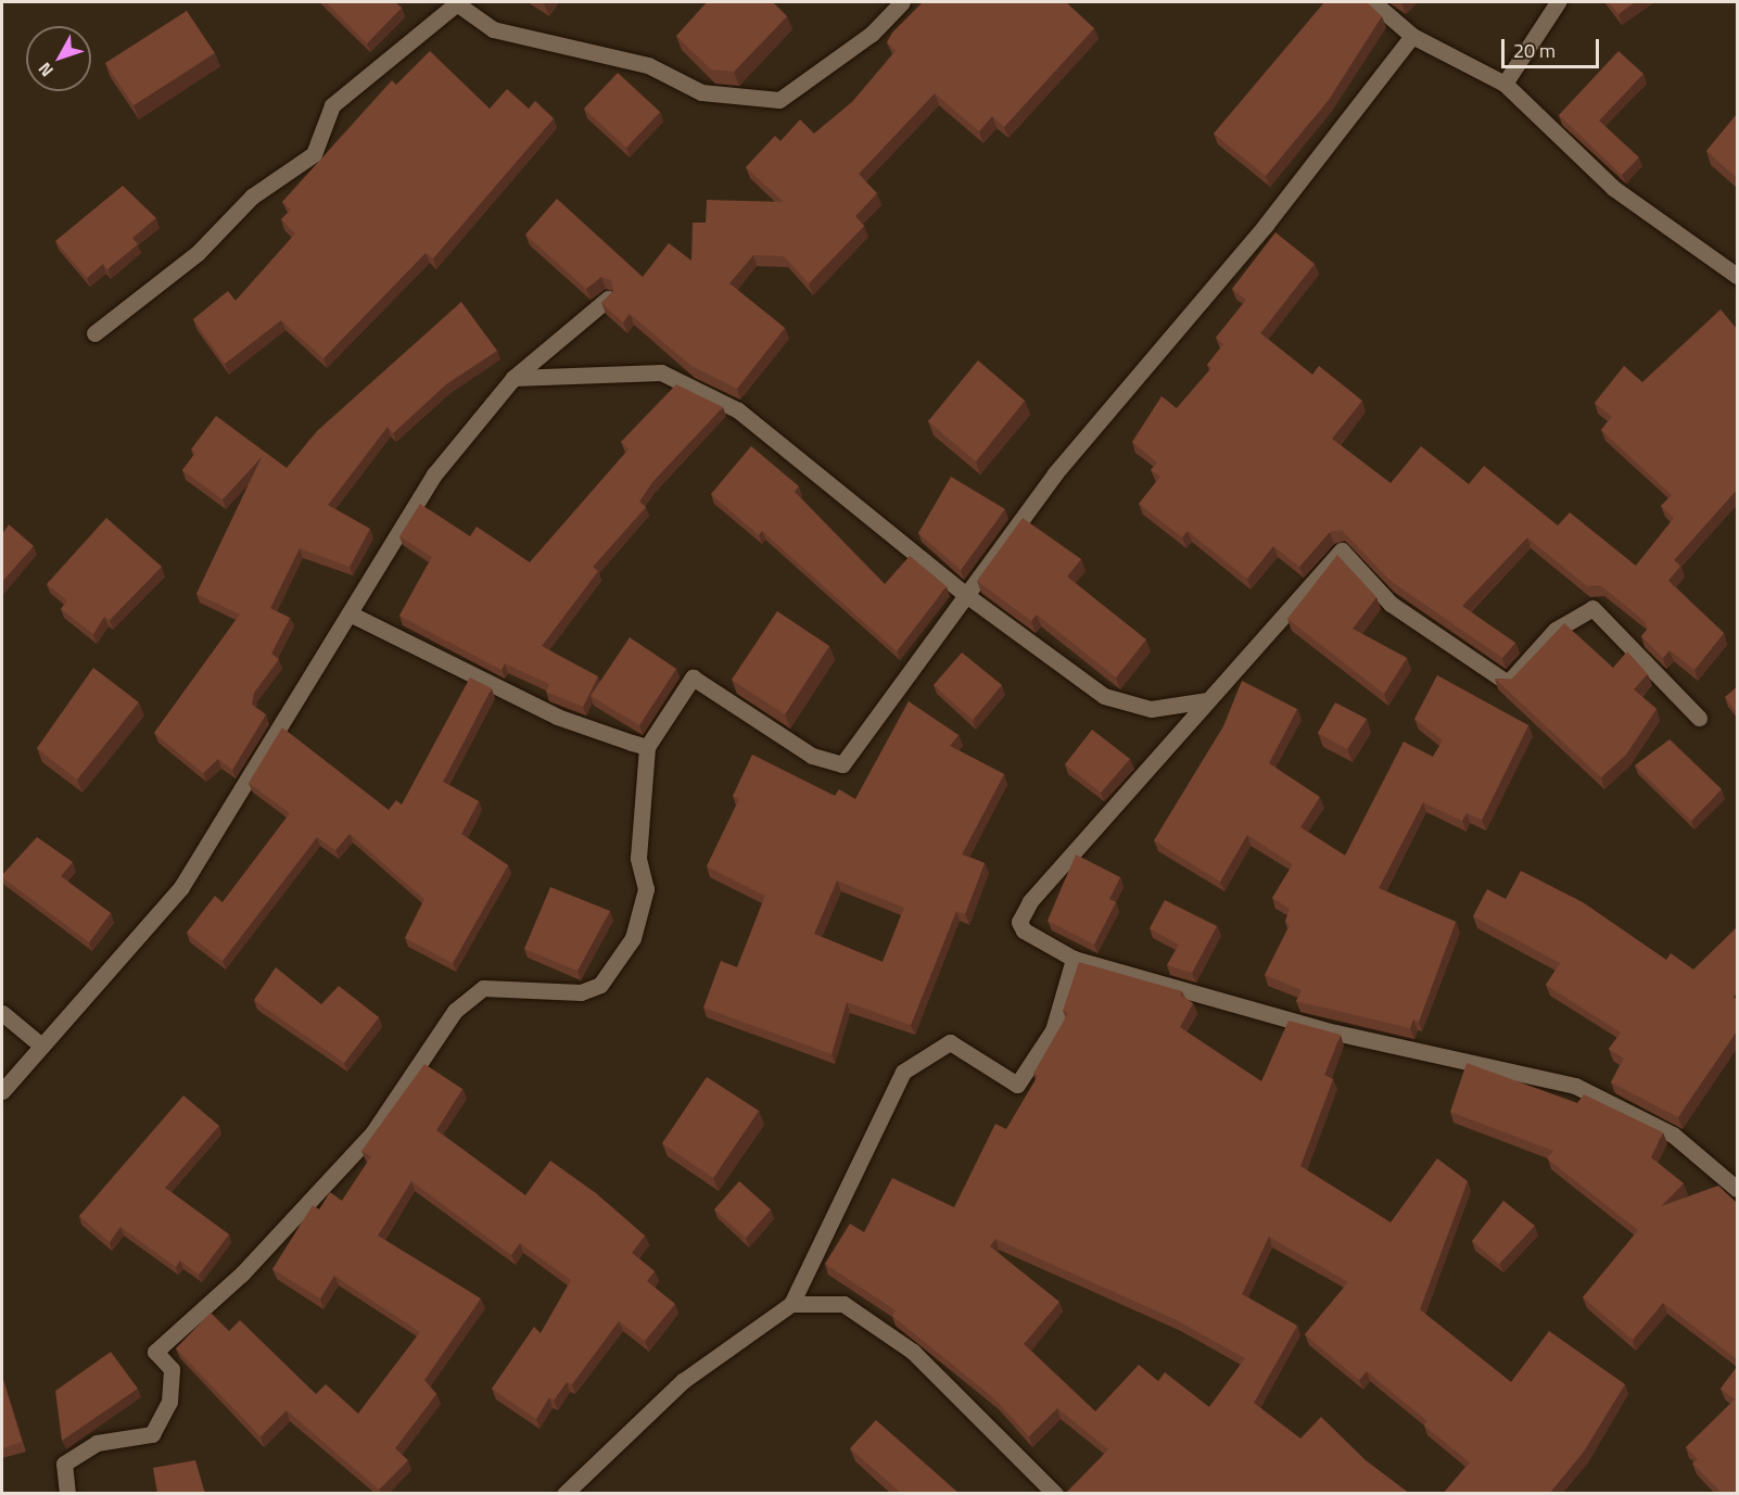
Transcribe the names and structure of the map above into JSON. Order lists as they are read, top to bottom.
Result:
{
  "scale_bar": "20 m",
  "north": "bottom left"
}
